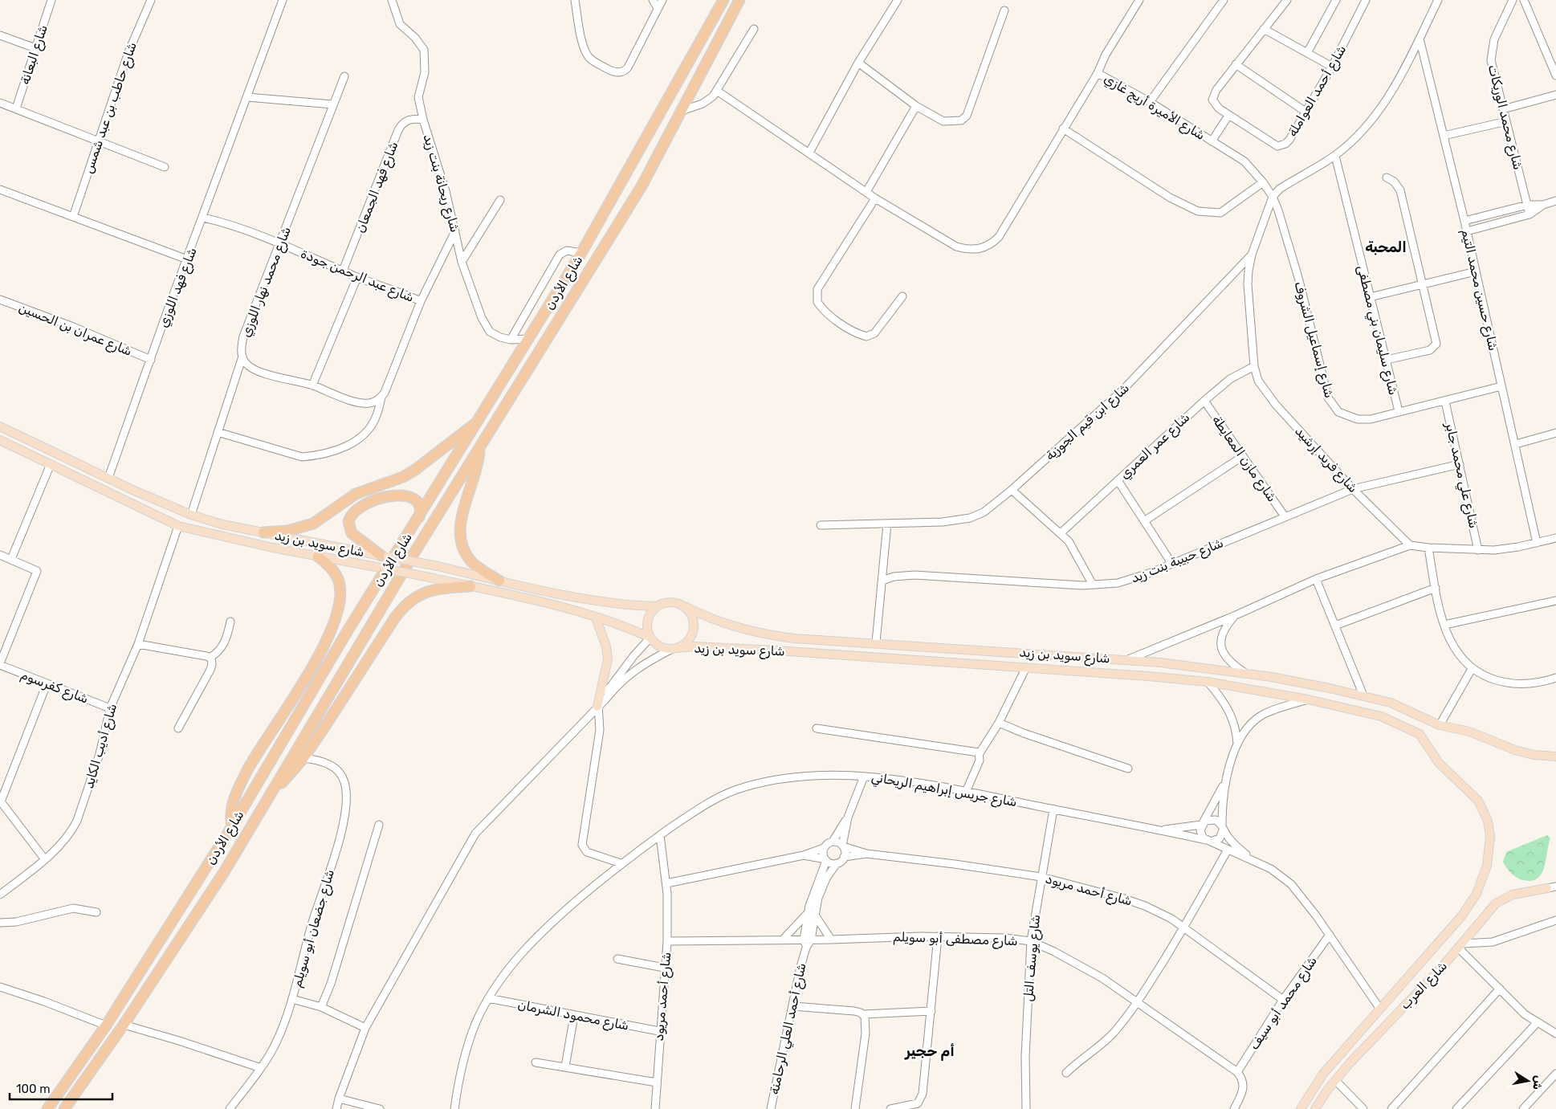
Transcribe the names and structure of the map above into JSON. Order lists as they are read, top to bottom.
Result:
{
  "streets": {
    "highway": ["شارع الأردن"],
    "main road": ["شارع سويد بن زيد", "شارع العرب"],
    "street": [
      "شارع البعانة",
      "شارع أحمد العواملة",
      "شارع الأميرة أريج غازي",
      "شارع حاطب بن عبد شمس",
      "شارع محمد الوريكات",
      "شارع ريحانة بنت زيد",
      "شارع فهد الجمعان",
      "شارع عبد الرحمن جودة",
      "شارع محمد نهار اللوزي",
      "شارع فهد اللوزي",
      "شارع حسين محمد التيم",
      "شارع عمران بن الحسين",
      "شارع سليمان بني مصطفى",
      "شارع إسماعيل الشروف",
      "شارع ابن قيم الجوزية",
      "شارع عمر العمري",
      "شارع مازن المعايطة",
      "شارع فريد إرشيد",
      "شارع علي محمد جابر",
      "شارع حبيبة بنت زيد",
      "شارع كفرسوم",
      "شارع أديب الكايد",
      "شارع جريس إبراهيم الريحاني",
      "شارع أحمد مريود",
      "شارع جضعان أبو سويلم",
      "شارع مصطفى أبو سويلم",
      "شارع يوسف التل",
      "شارع محمد أبو سيف",
      "شارع محمود الشرمان",
      "شارع أحمد العلي الرحامنة"
    ]
  },
  "crossings": [
    ["شارع الأميرة أريج غازي", "شارع إسماعيل الشروف"],
    ["شارع ريحانة بنت زيد", "شارع فهد الجمعان"],
    ["شارع ريحانة بنت زيد", "شارع الأردن"],
    ["شارع فهد الجمعان", "شارع عبد الرحمن جودة"],
    ["شارع عبد الرحمن جودة", "شارع محمد نهار اللوزي"],
    ["شارع عبد الرحمن جودة", "شارع فهد اللوزي"],
    ["شارع محمد نهار اللوزي", "شارع سويد بن زيد"],
    ["شارع الأردن", "شارع جضعان أبو سويلم"],
    ["شارع فهد اللوزي", "شارع عمران بن الحسين"],
    ["شارع فهد اللوزي", "شارع سويد بن زيد"],
    ["شارع حسين محمد التيم", "شارع إسماعيل الشروف"],
    ["شارع سليمان بني مصطفى", "شارع إسماعيل الشروف"],
    ["شارع إسماعيل الشروف", "شارع علي محمد جابر"],
    ["شارع ابن قيم الجوزية", "شارع فريد إرشيد"],
    ["شارع عمر العمري", "شارع مازن المعايطة"],
    ["شارع عمر العمري", "شارع فريد إرشيد"],
    ["شارع مازن المعايطة", "شارع حبيبة بنت زيد"],
    ["شارع فريد إرشيد", "شارع حبيبة بنت زيد"],
    ["شارع علي محمد جابر", "شارع حبيبة بنت زيد"],
    ["شارع سويد بن زيد", "شارع أديب الكايد"],
    ["شارع سويد بن زيد", "شارع العرب"],
    ["شارع كفرسوم", "شارع أديب الكايد"],
    ["شارع جريس إبراهيم الريحاني", "شارع أحمد مريود"],
    ["شارع جريس إبراهيم الريحاني", "شارع يوسف التل"],
    ["شارع جريس إبراهيم الريحاني", "شارع العرب"],
    ["شارع جريس إبراهيم الريحاني", "شارع محمد أبو سيف"],
    ["شارع جريس إبراهيم الريحاني", "شارع محمود الشرمان"],
    ["شارع أحمد مريود", "شارع مصطفى أبو سويلم"],
    ["شارع أحمد مريود", "شارع يوسف التل"],
    ["شارع أحمد مريود", "شارع محمد أبو سيف"],
    ["شارع أحمد مريود", "شارع محمود الشرمان"],
    ["شارع أحمد مريود", "شارع أحمد العلي الرحامنة"],
    ["شارع مصطفى أبو سويلم", "شارع يوسف التل"],
    ["شارع مصطفى أبو سويلم", "شارع محمد أبو سيف"],
    ["شارع مصطفى أبو سويلم", "شارع أحمد العلي الرحامنة"]
  ],
  "districts": ["المحبة", "أم حجير"],
  "scale_bar": "100 m",
  "north": "right"
}
